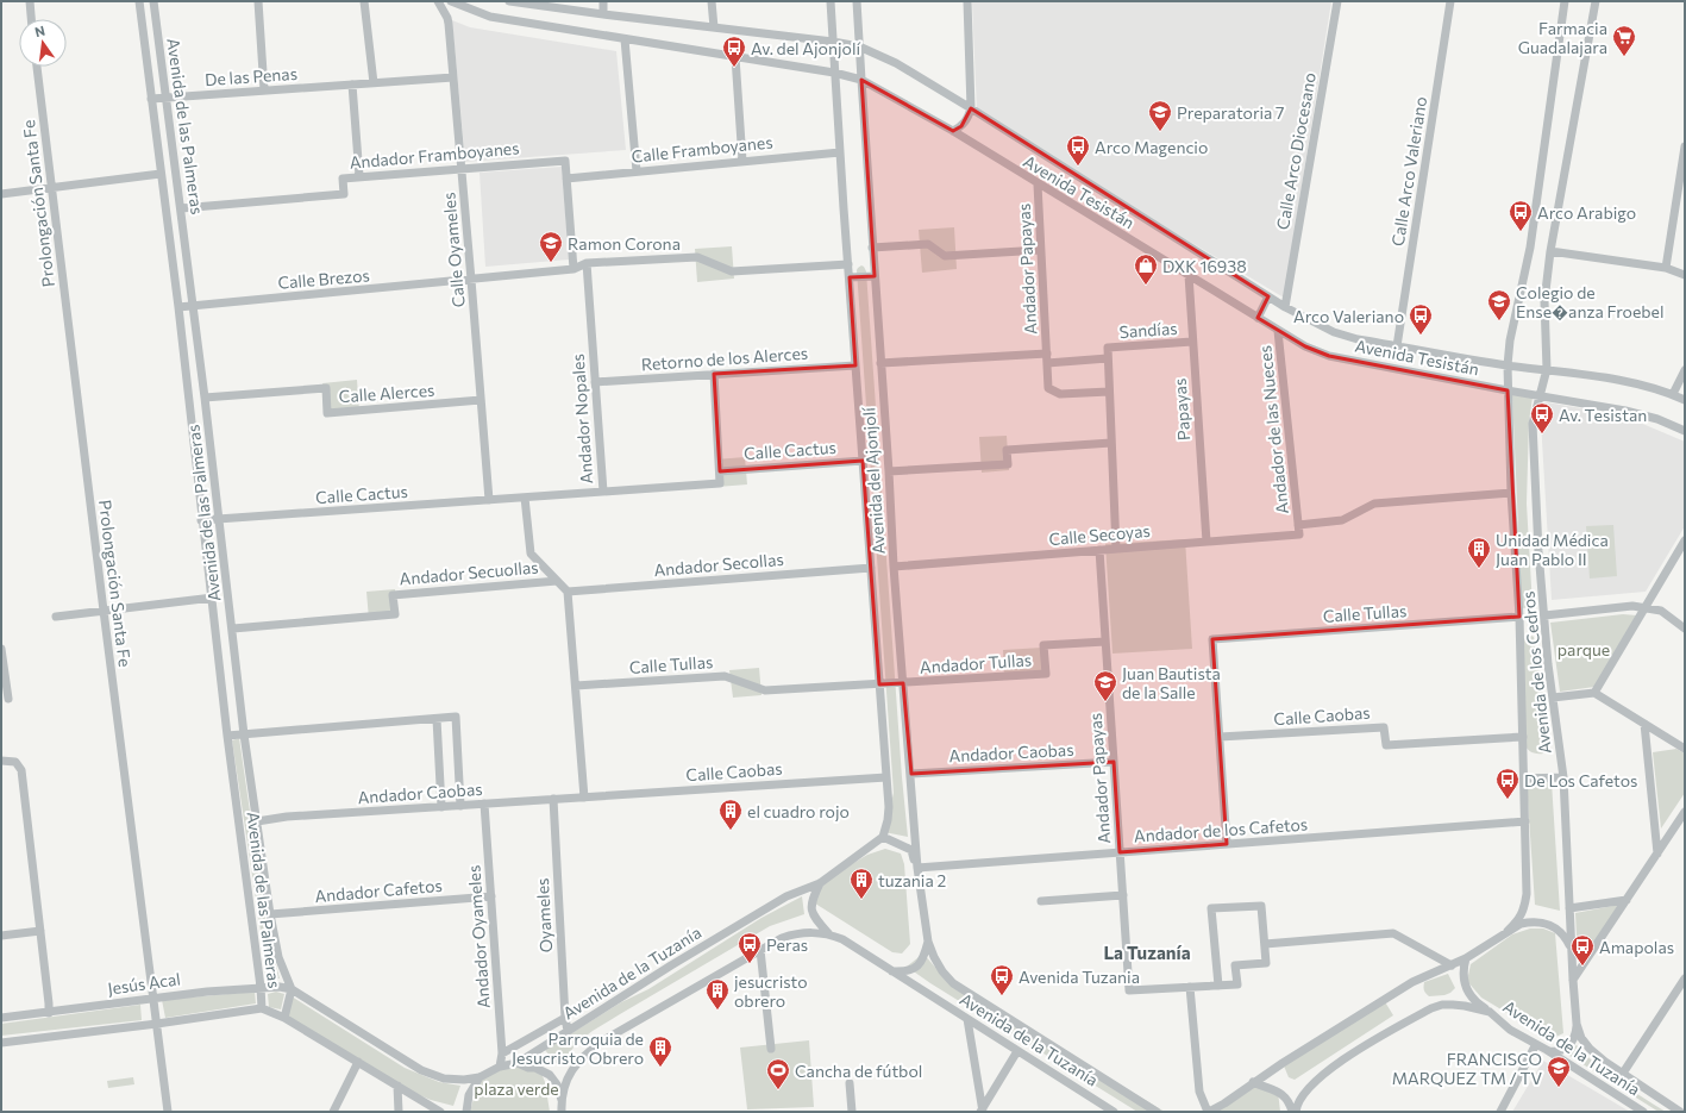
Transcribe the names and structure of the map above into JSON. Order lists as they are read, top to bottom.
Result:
{
  "streets": {
    "street": [
      "De las Penas",
      "Avenida de las Palmeras",
      "Calle Framboyanes",
      "Calle Arco Diocesano",
      "Andador Framboyanes",
      "Calle Arco Valeriano",
      "Avenida Tesistán",
      "Prolongación Santa Fe",
      "Calle Oyameles",
      "Andador Papayas",
      "Calle Brezos",
      "Sandías",
      "Retorno de los Alerces",
      "Calle Alerces",
      "Papayas",
      "Andador Nopales",
      "Andador de las Nueces",
      "Calle Cactus",
      "Avenida del Ajonjolí",
      "Calle Secoyas",
      "Andador Secollas",
      "Andador Secuollas",
      "Calle Tullas",
      "Andador Tullas",
      "Avenida de los Cedros",
      "Calle Caobas",
      "Andador Caobas",
      "Andador de los Cafetos",
      "Andador Cafetos",
      "Oyameles",
      "Andador Oyameles",
      "Avenida de la Tuzanía",
      "Jesús Acal"
    ]
  },
  "crossings": [
    ["De las Penas", "Avenida de las Palmeras"],
    ["De las Penas", "Calle Oyameles"],
    ["Avenida de las Palmeras", "Andador Framboyanes"],
    ["Avenida de las Palmeras", "Calle Brezos"],
    ["Avenida de las Palmeras", "Calle Alerces"],
    ["Avenida de las Palmeras", "Calle Cactus"],
    ["Avenida de las Palmeras", "Andador Secuollas"],
    ["Avenida de las Palmeras", "Andador Caobas"],
    ["Avenida de las Palmeras", "Andador Cafetos"],
    ["Avenida de las Palmeras", "Avenida de la Tuzanía"],
    ["Avenida de las Palmeras", "Jesús Acal"],
    ["Calle Framboyanes", "Andador Framboyanes"],
    ["Calle Framboyanes", "Avenida del Ajonjolí"],
    ["Calle Arco Diocesano", "Avenida Tesistán"],
    ["Andador Framboyanes", "Calle Oyameles"],
    ["Calle Arco Valeriano", "Avenida Tesistán"],
    ["Avenida Tesistán", "Andador Papayas"],
    ["Avenida Tesistán", "Papayas"],
    ["Avenida Tesistán", "Andador de las Nueces"],
    ["Avenida Tesistán", "Avenida del Ajonjolí"],
    ["Avenida Tesistán", "Avenida de los Cedros"],
    ["Prolongación Santa Fe", "Jesús Acal"],
    ["Calle Oyameles", "Calle Brezos"],
    ["Calle Oyameles", "Calle Alerces"],
    ["Calle Oyameles", "Calle Cactus"],
    ["Andador Papayas", "Sandías"],
    ["Andador Papayas", "Calle Secoyas"],
    ["Andador Papayas", "Andador Tullas"],
    ["Andador Papayas", "Andador Caobas"],
    ["Andador Papayas", "Andador de los Cafetos"],
    ["Sandías", "Papayas"],
    ["Retorno de los Alerces", "Andador Nopales"],
    ["Retorno de los Alerces", "Avenida del Ajonjolí"],
    ["Papayas", "Calle Secoyas"],
    ["Andador Nopales", "Calle Cactus"],
    ["Andador de las Nueces", "Calle Secoyas"],
    ["Calle Cactus", "Avenida del Ajonjolí"],
    ["Avenida del Ajonjolí", "Calle Secoyas"],
    ["Avenida del Ajonjolí", "Andador Secollas"],
    ["Avenida del Ajonjolí", "Calle Tullas"],
    ["Avenida del Ajonjolí", "Andador Tullas"],
    ["Avenida del Ajonjolí", "Calle Caobas"],
    ["Avenida del Ajonjolí", "Andador Caobas"],
    ["Avenida del Ajonjolí", "Andador de los Cafetos"],
    ["Avenida del Ajonjolí", "Avenida de la Tuzanía"],
    ["Calle Tullas", "Avenida de los Cedros"],
    ["Calle Tullas", "Calle Caobas"],
    ["Avenida de los Cedros", "Calle Caobas"],
    ["Avenida de los Cedros", "Andador de los Cafetos"],
    ["Avenida de los Cedros", "Avenida de la Tuzanía"],
    ["Calle Caobas", "Andador Caobas"],
    ["Andador Caobas", "Oyameles"],
    ["Andador Caobas", "Andador Oyameles"],
    ["Andador de los Cafetos", "Avenida de la Tuzanía"],
    ["Andador Cafetos", "Andador Oyameles"],
    ["Oyameles", "Avenida de la Tuzanía"],
    ["Andador Oyameles", "Avenida de la Tuzanía"],
    ["Avenida de la Tuzanía", "Jesús Acal"]
  ],
  "districts": ["La Tuzanía"],
  "parks": ["parque", "plaza verde"],
  "places": {
    "supermarket": ["Farmacia Guadalajara"],
    "bus stop": [
      "Av. del Ajonjolí",
      "Arco Magencio",
      "Arco Arabigo",
      "Arco Valeriano",
      "Av. Tesistan",
      "De Los Cafetos",
      "Peras",
      "Amapolas",
      "Avenida Tuzania"
    ],
    "school or university": [
      "Preparatoria 7",
      "Ramon Corona",
      "Colegio de Ense�anza Froebel",
      "Juan Bautista de la Salle",
      "FRANCISCO MARQUEZ TM / TV"
    ],
    "shop": ["DXK 16938"],
    "building": [
      "Unidad Médica Juan Pablo II",
      "el cuadro rojo",
      "tuzania 2",
      "jesucristo obrero",
      "Parroquia de Jesucristo Obrero"
    ],
    "sports": ["Cancha de fútbol"]
  },
  "north": "top"
}
